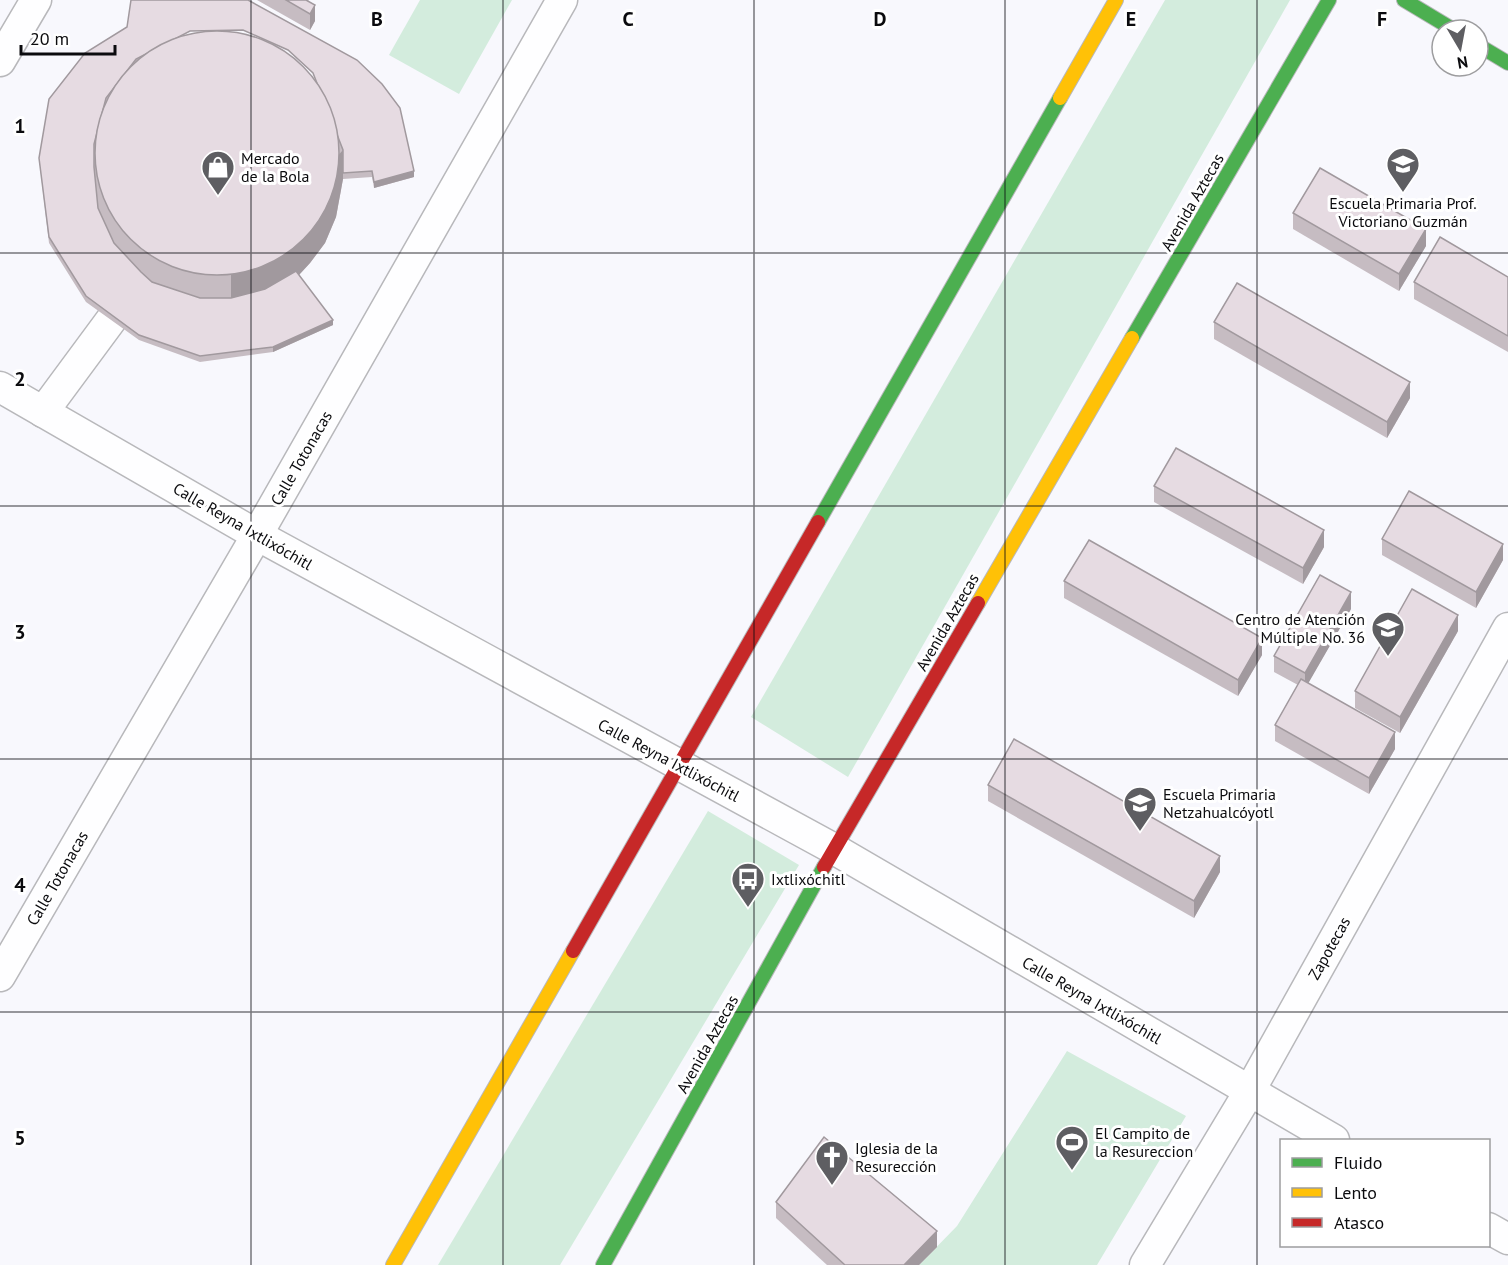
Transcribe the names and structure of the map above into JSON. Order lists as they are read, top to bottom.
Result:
{
  "streets": {
    "main road": ["Avenida Aztecas"],
    "street": ["Calle Totonacas", "Calle Reyna Ixtlixóchitl", "Zapotecas"]
  },
  "crossings": [
    ["Avenida Aztecas", "Calle Reyna Ixtlixóchitl"],
    ["Calle Totonacas", "Calle Reyna Ixtlixóchitl"],
    ["Calle Reyna Ixtlixóchitl", "Zapotecas"]
  ],
  "places": {
    "school or university": ["Escuela Primaria Prof. Victoriano Guzmán", "Centro de Atención Múltiple No. 36", "Escuela Primaria Netzahualcóyotl"],
    "shop": ["Mercado de la Bola"],
    "bus stop": ["Ixtlixóchitl"],
    "sports": ["El Campito de la Resureccion"],
    "church": ["Iglesia de la Resurección"]
  },
  "legend": ["Fluido", "Lento", "Atasco"],
  "scale_bar": "20 m",
  "north": "bottom",
  "grid": {
    "columns": [
      "B",
      "C",
      "D",
      "E",
      "F"
    ],
    "rows": [
      "1",
      "2",
      "3",
      "4",
      "5"
    ]
  }
}
